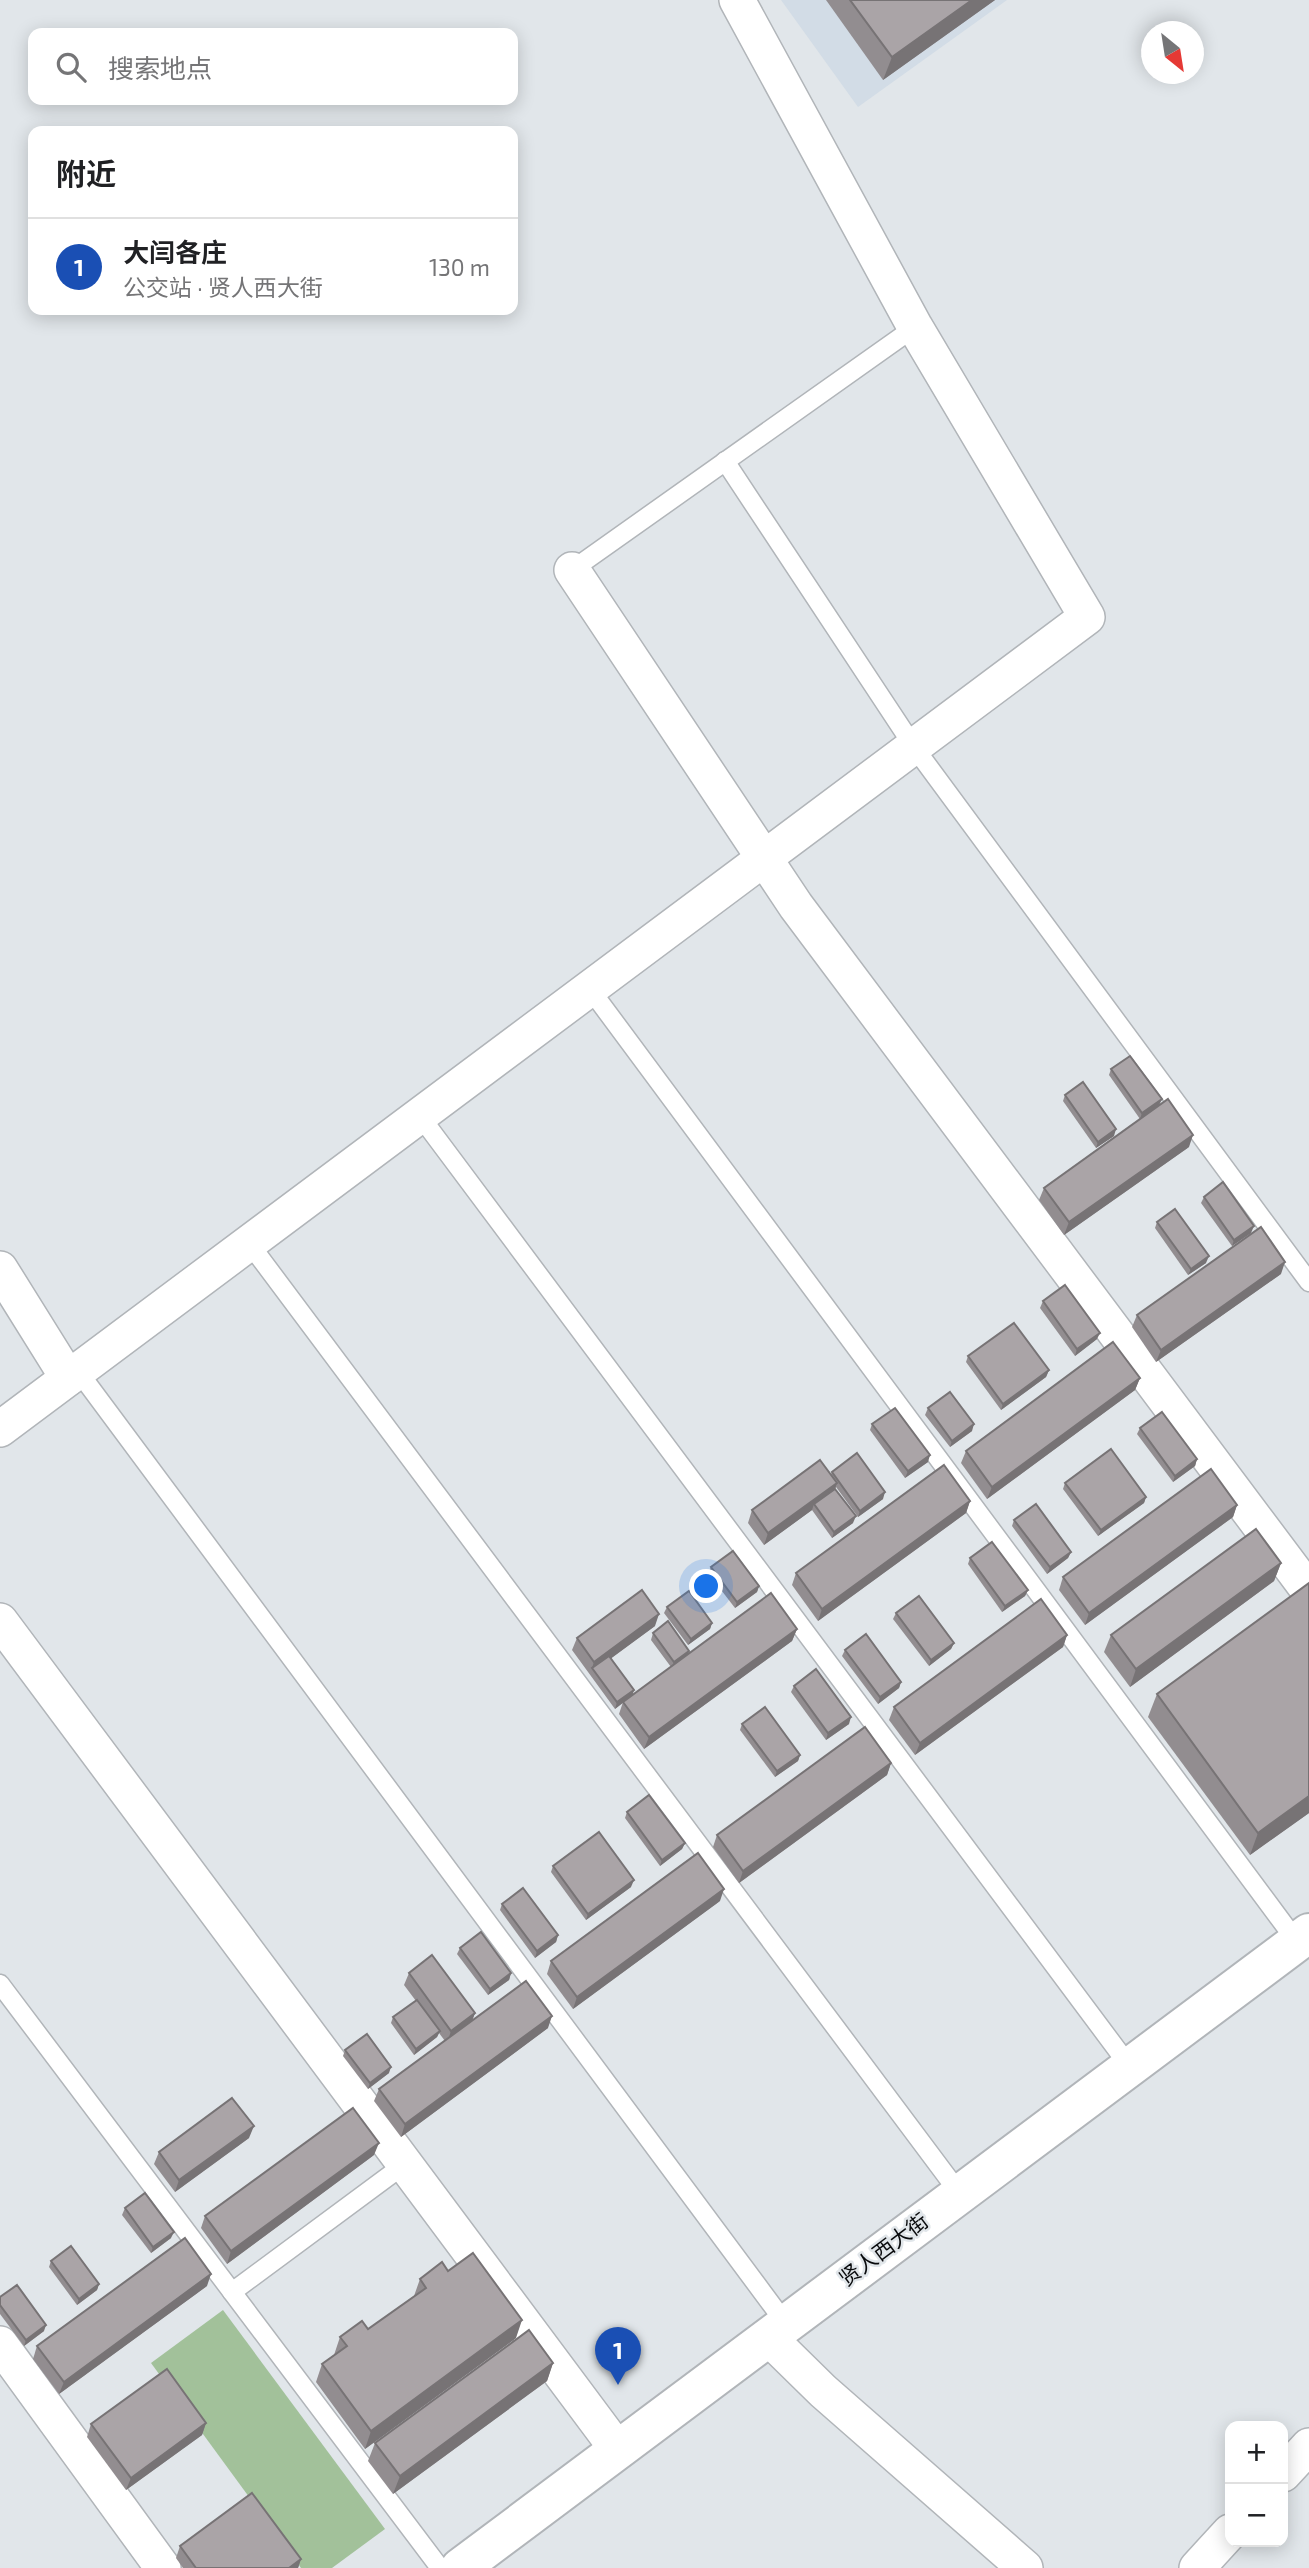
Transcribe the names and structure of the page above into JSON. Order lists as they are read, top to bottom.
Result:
{
  "streets": {
    "street": ["贤人西大街"]
  },
  "north": "bottom right",
  "page": {
    "search": "搜索地点",
    "heading": "附近",
    "list": [
      {
        "mark": "1",
        "name": "大闫各庄",
        "note": "公交站 · 贤人西大街",
        "value": "130 m"
      }
    ],
    "pins": "1",
    "map_buttons": ["+", "−"]
  }
}
